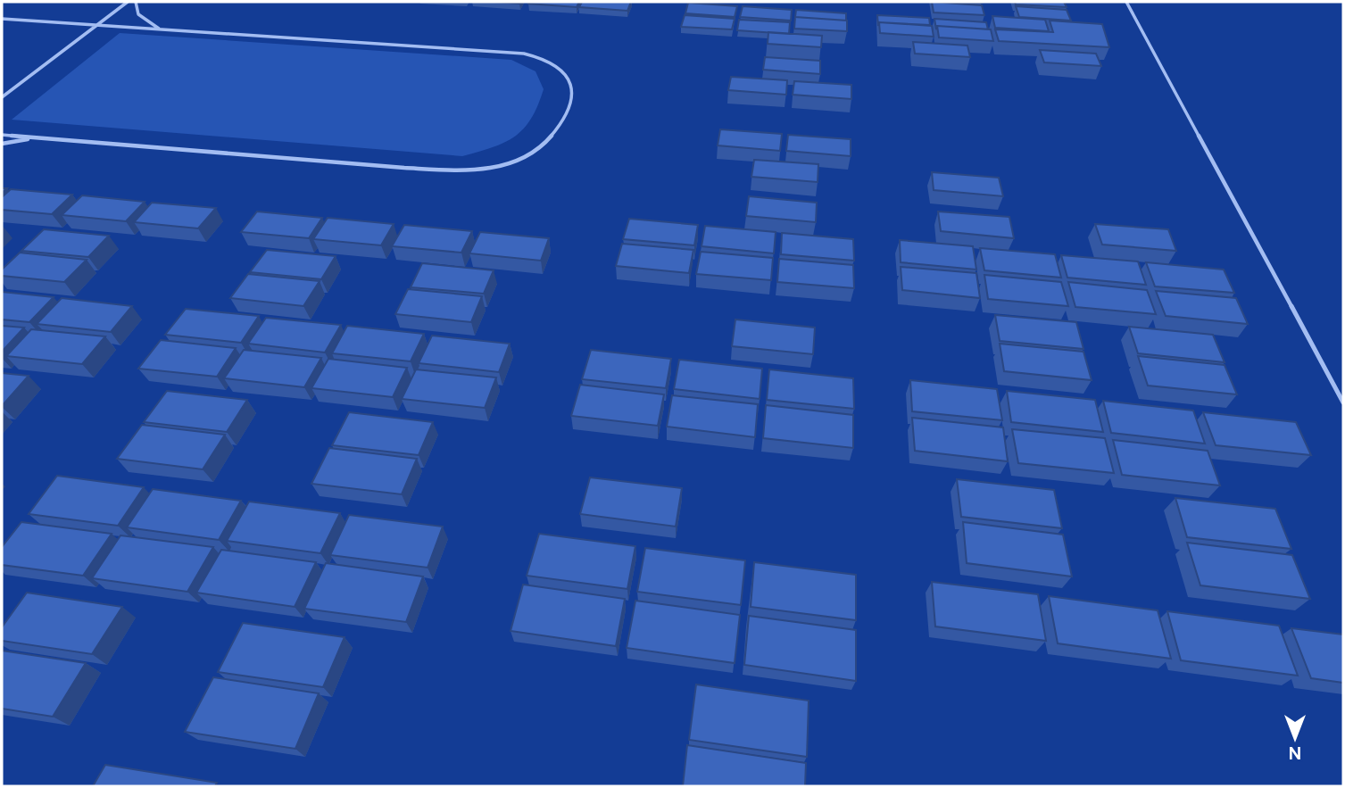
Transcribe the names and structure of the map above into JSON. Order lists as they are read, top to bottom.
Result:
{
  "north": "bottom"
}
